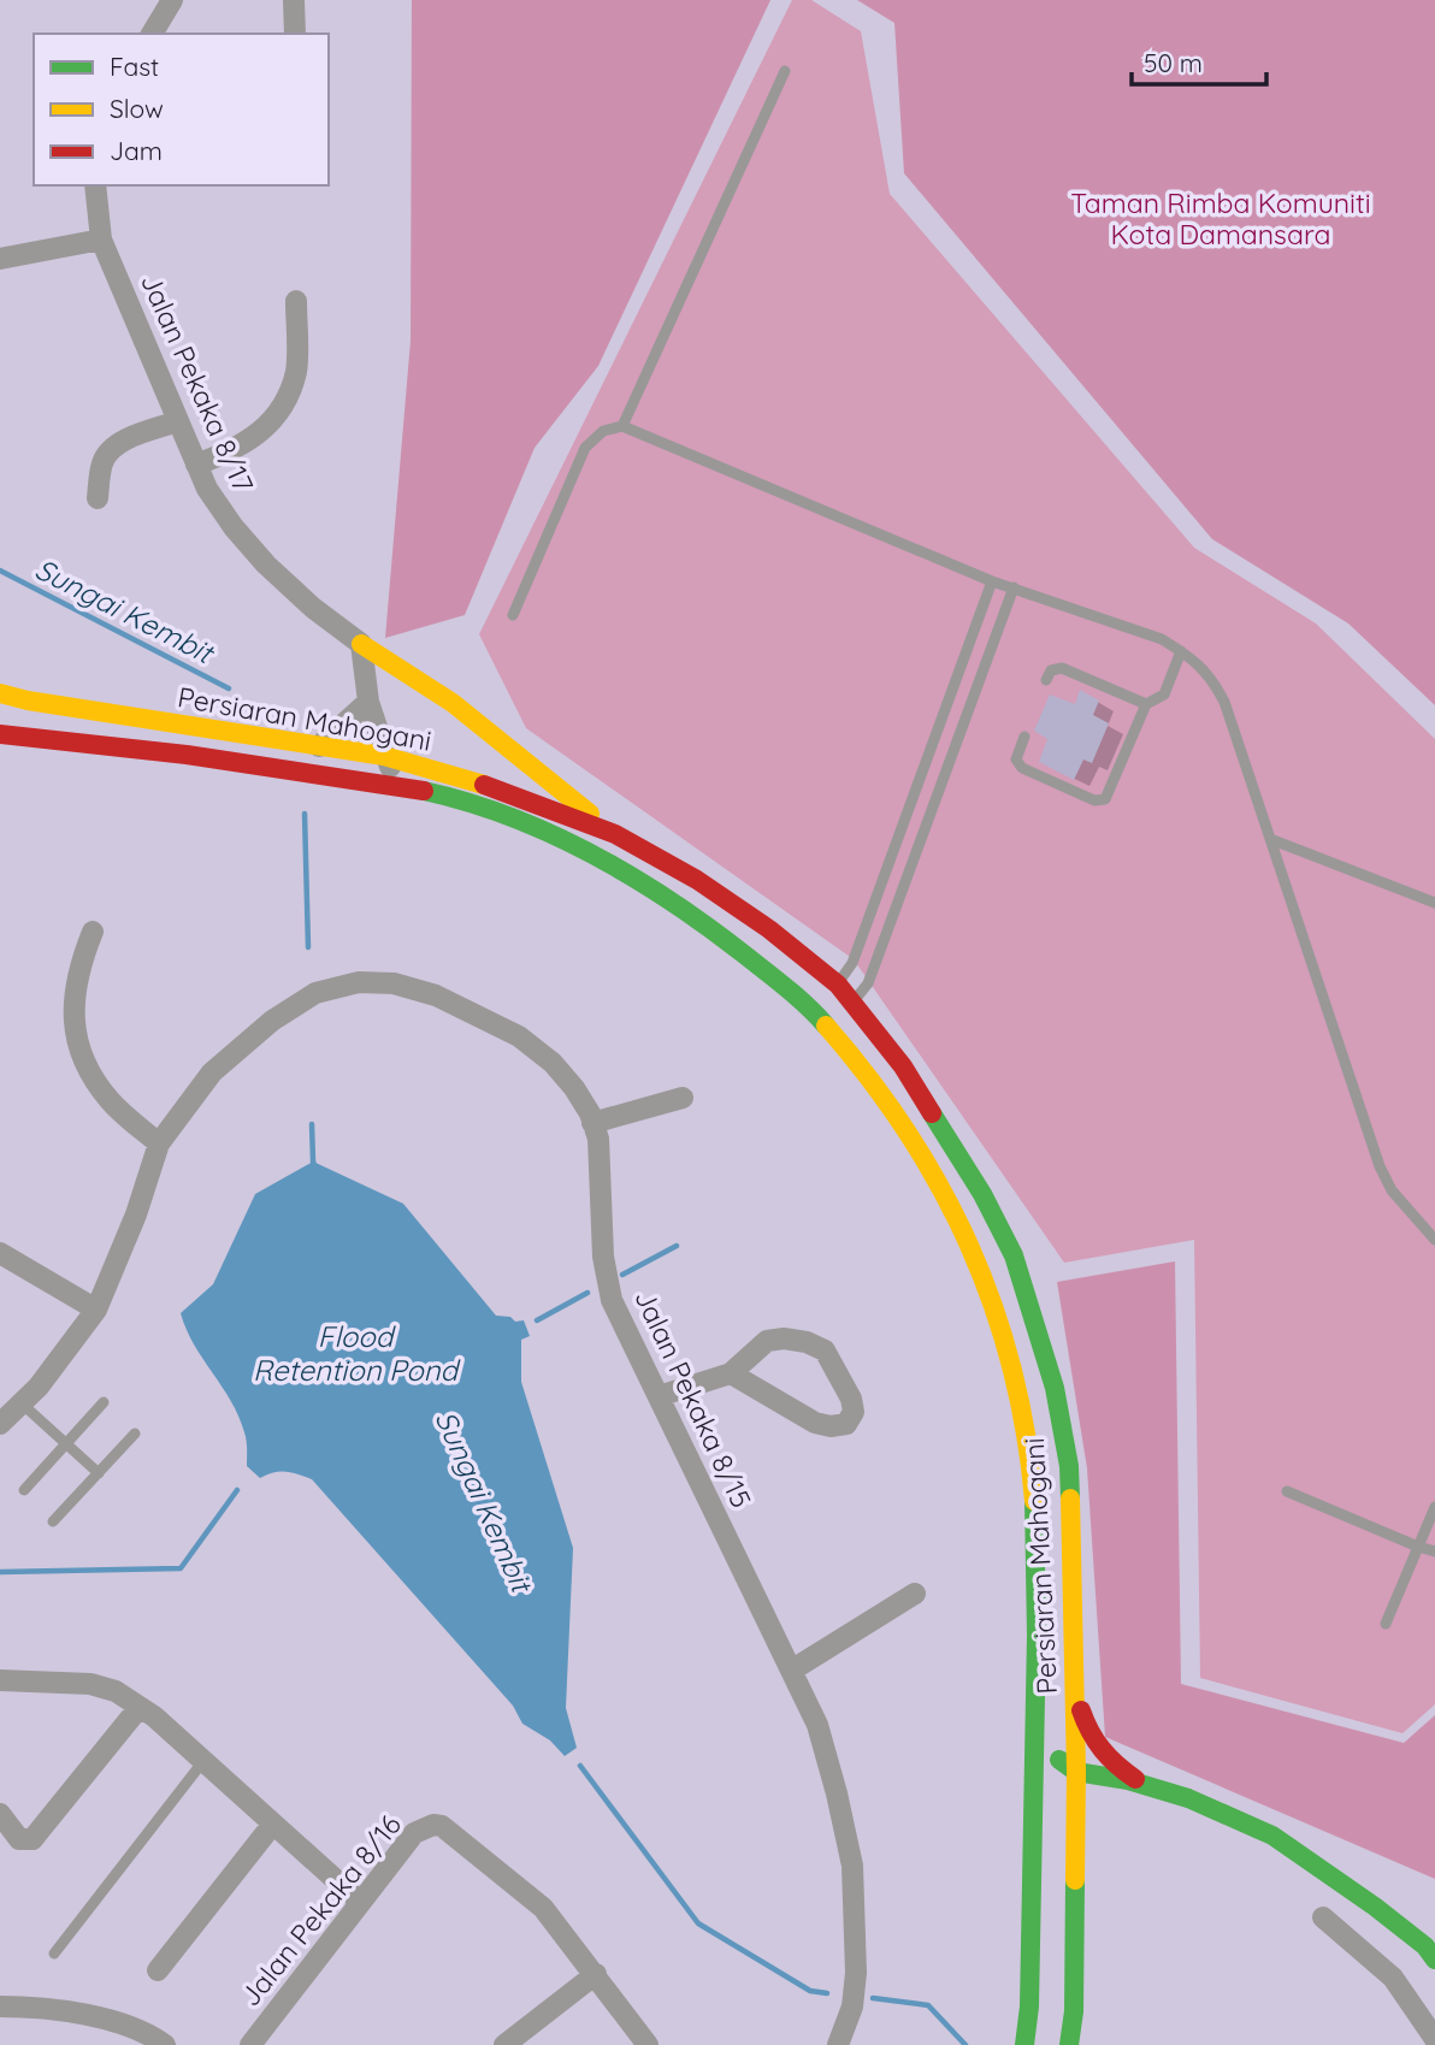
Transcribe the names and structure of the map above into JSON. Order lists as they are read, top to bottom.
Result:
{
  "streets": {
    "main road": ["Persiaran Mahogani"],
    "street": ["Jalan Pekaka 8/17", "Jalan Pekaka 8/15", "Jalan Pekaka 8/16"]
  },
  "water": ["Sungai Kembit", "Flood Retention Pond"],
  "parks": ["Taman Rimba Komuniti Kota Damansara"],
  "legend": ["Fast", "Slow", "Jam"],
  "scale_bar": "50 m"
}
